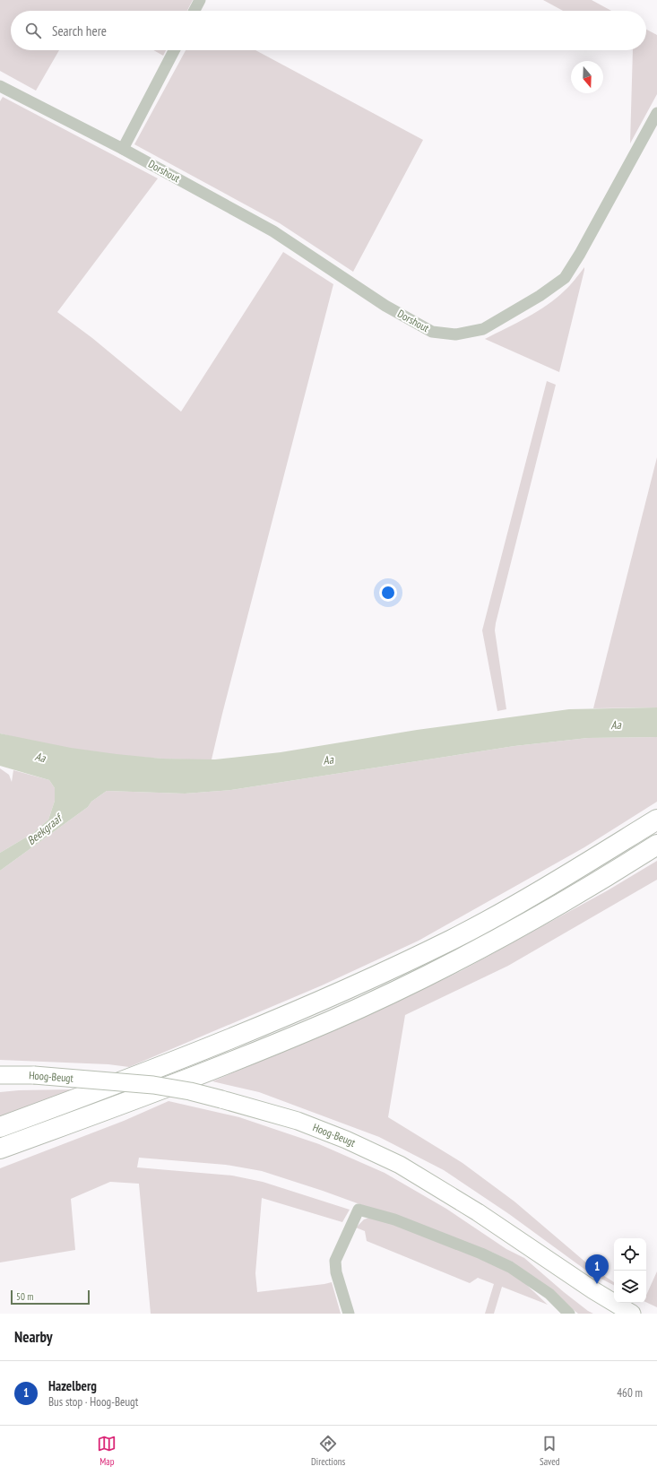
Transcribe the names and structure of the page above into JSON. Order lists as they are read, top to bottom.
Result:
{
  "streets": {
    "street": ["Dorshout", "Hoog-Beugt"]
  },
  "water": ["Aa", "Beekgraaf"],
  "scale_bar": "50 m",
  "north": "bottom",
  "page": {
    "search": "Search here",
    "pins": "1",
    "scale": "50 m",
    "heading": "Nearby",
    "list": [
      {
        "mark": "1",
        "name": "Hazelberg",
        "note": "Bus stop · Hoog-Beugt",
        "value": "460 m"
      }
    ],
    "nav": ["Map", "Directions", "Saved"]
  }
}
